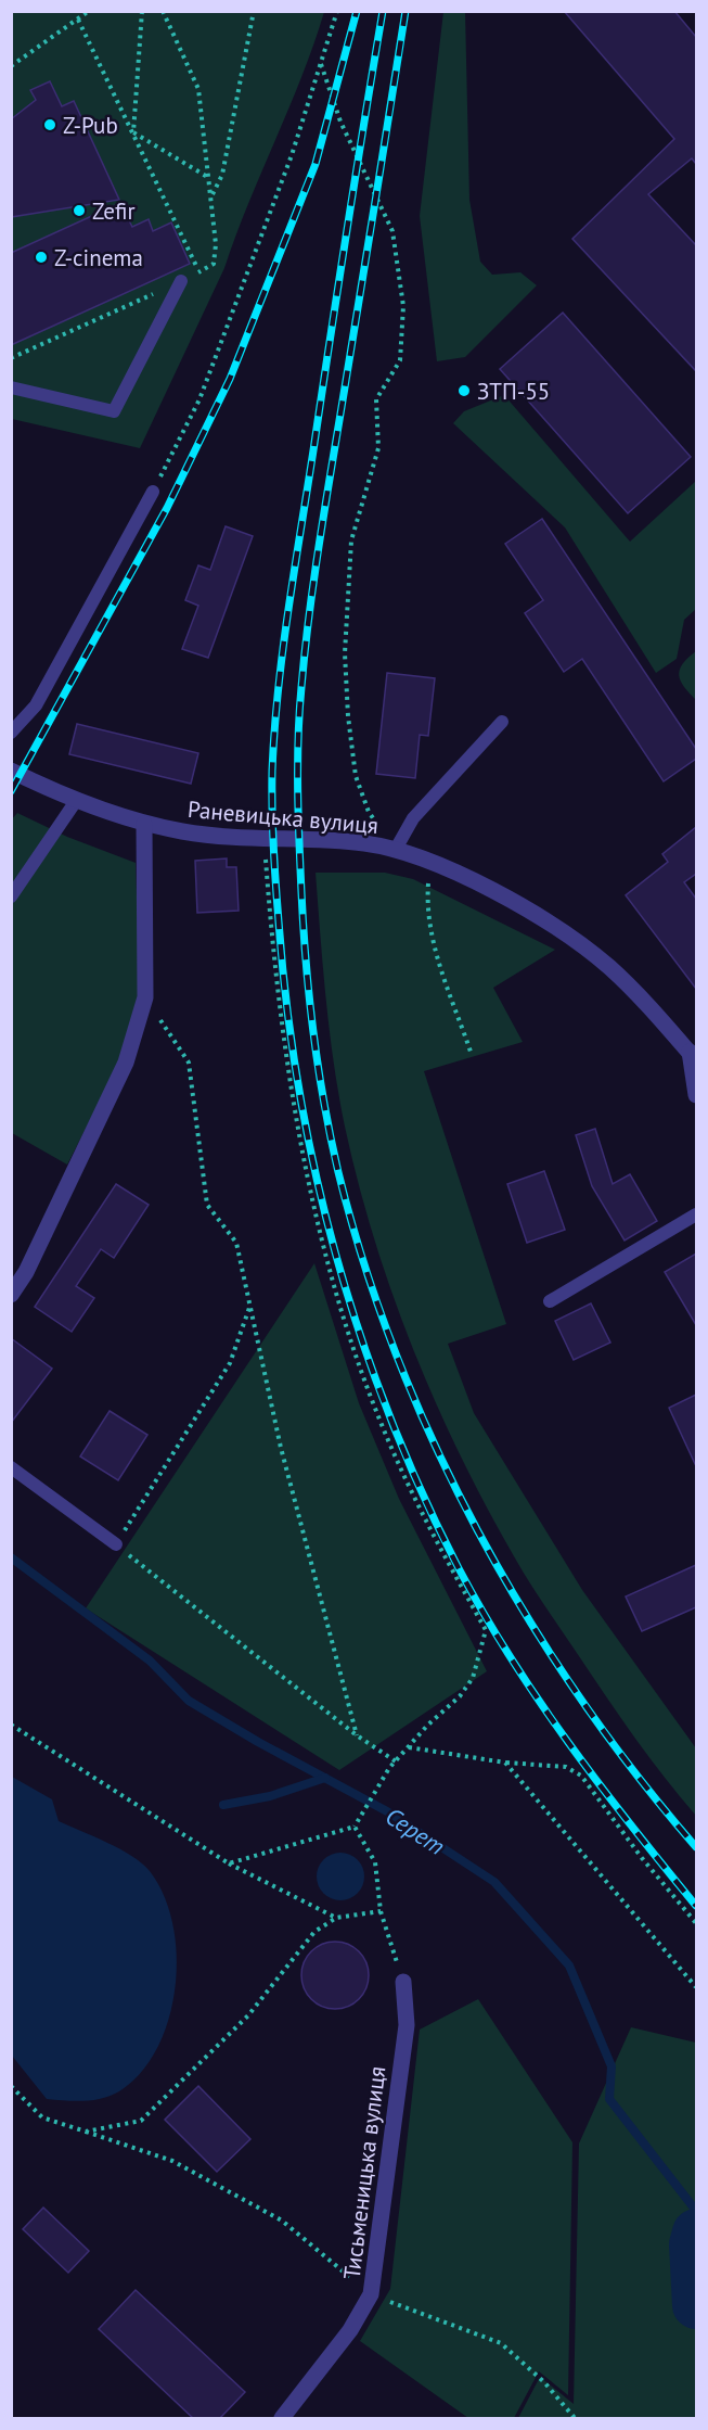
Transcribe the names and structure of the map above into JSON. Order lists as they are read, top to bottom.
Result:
{
  "streets": {
    "street": ["Раневицька вулиця", "Тисьменицька вулиця"]
  },
  "water": ["Серет"],
  "places": [
    "Z-Pub",
    "Zefir",
    "Z-cinema",
    "ЗТП-55"
  ]
}
